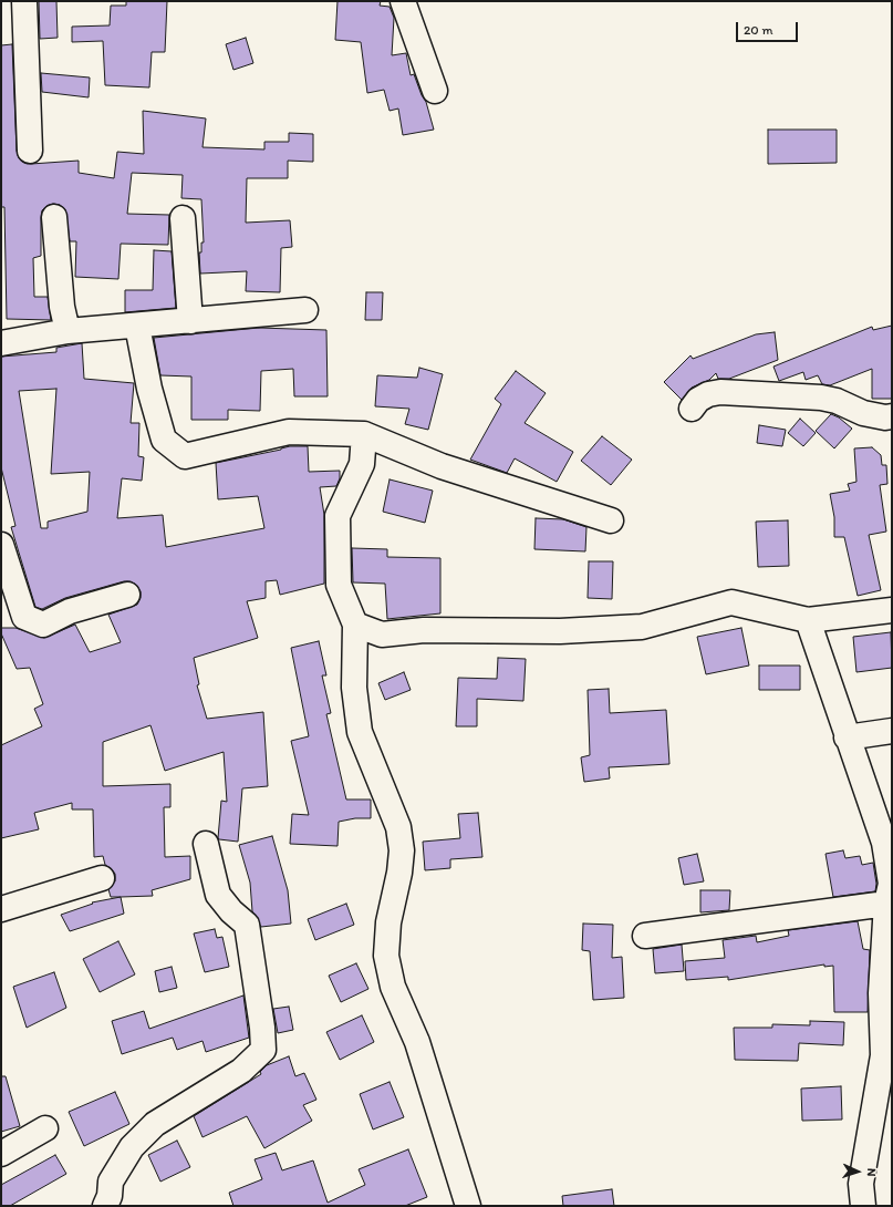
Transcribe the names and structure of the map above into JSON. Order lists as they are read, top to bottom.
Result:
{
  "scale_bar": "20 m",
  "north": "right"
}
